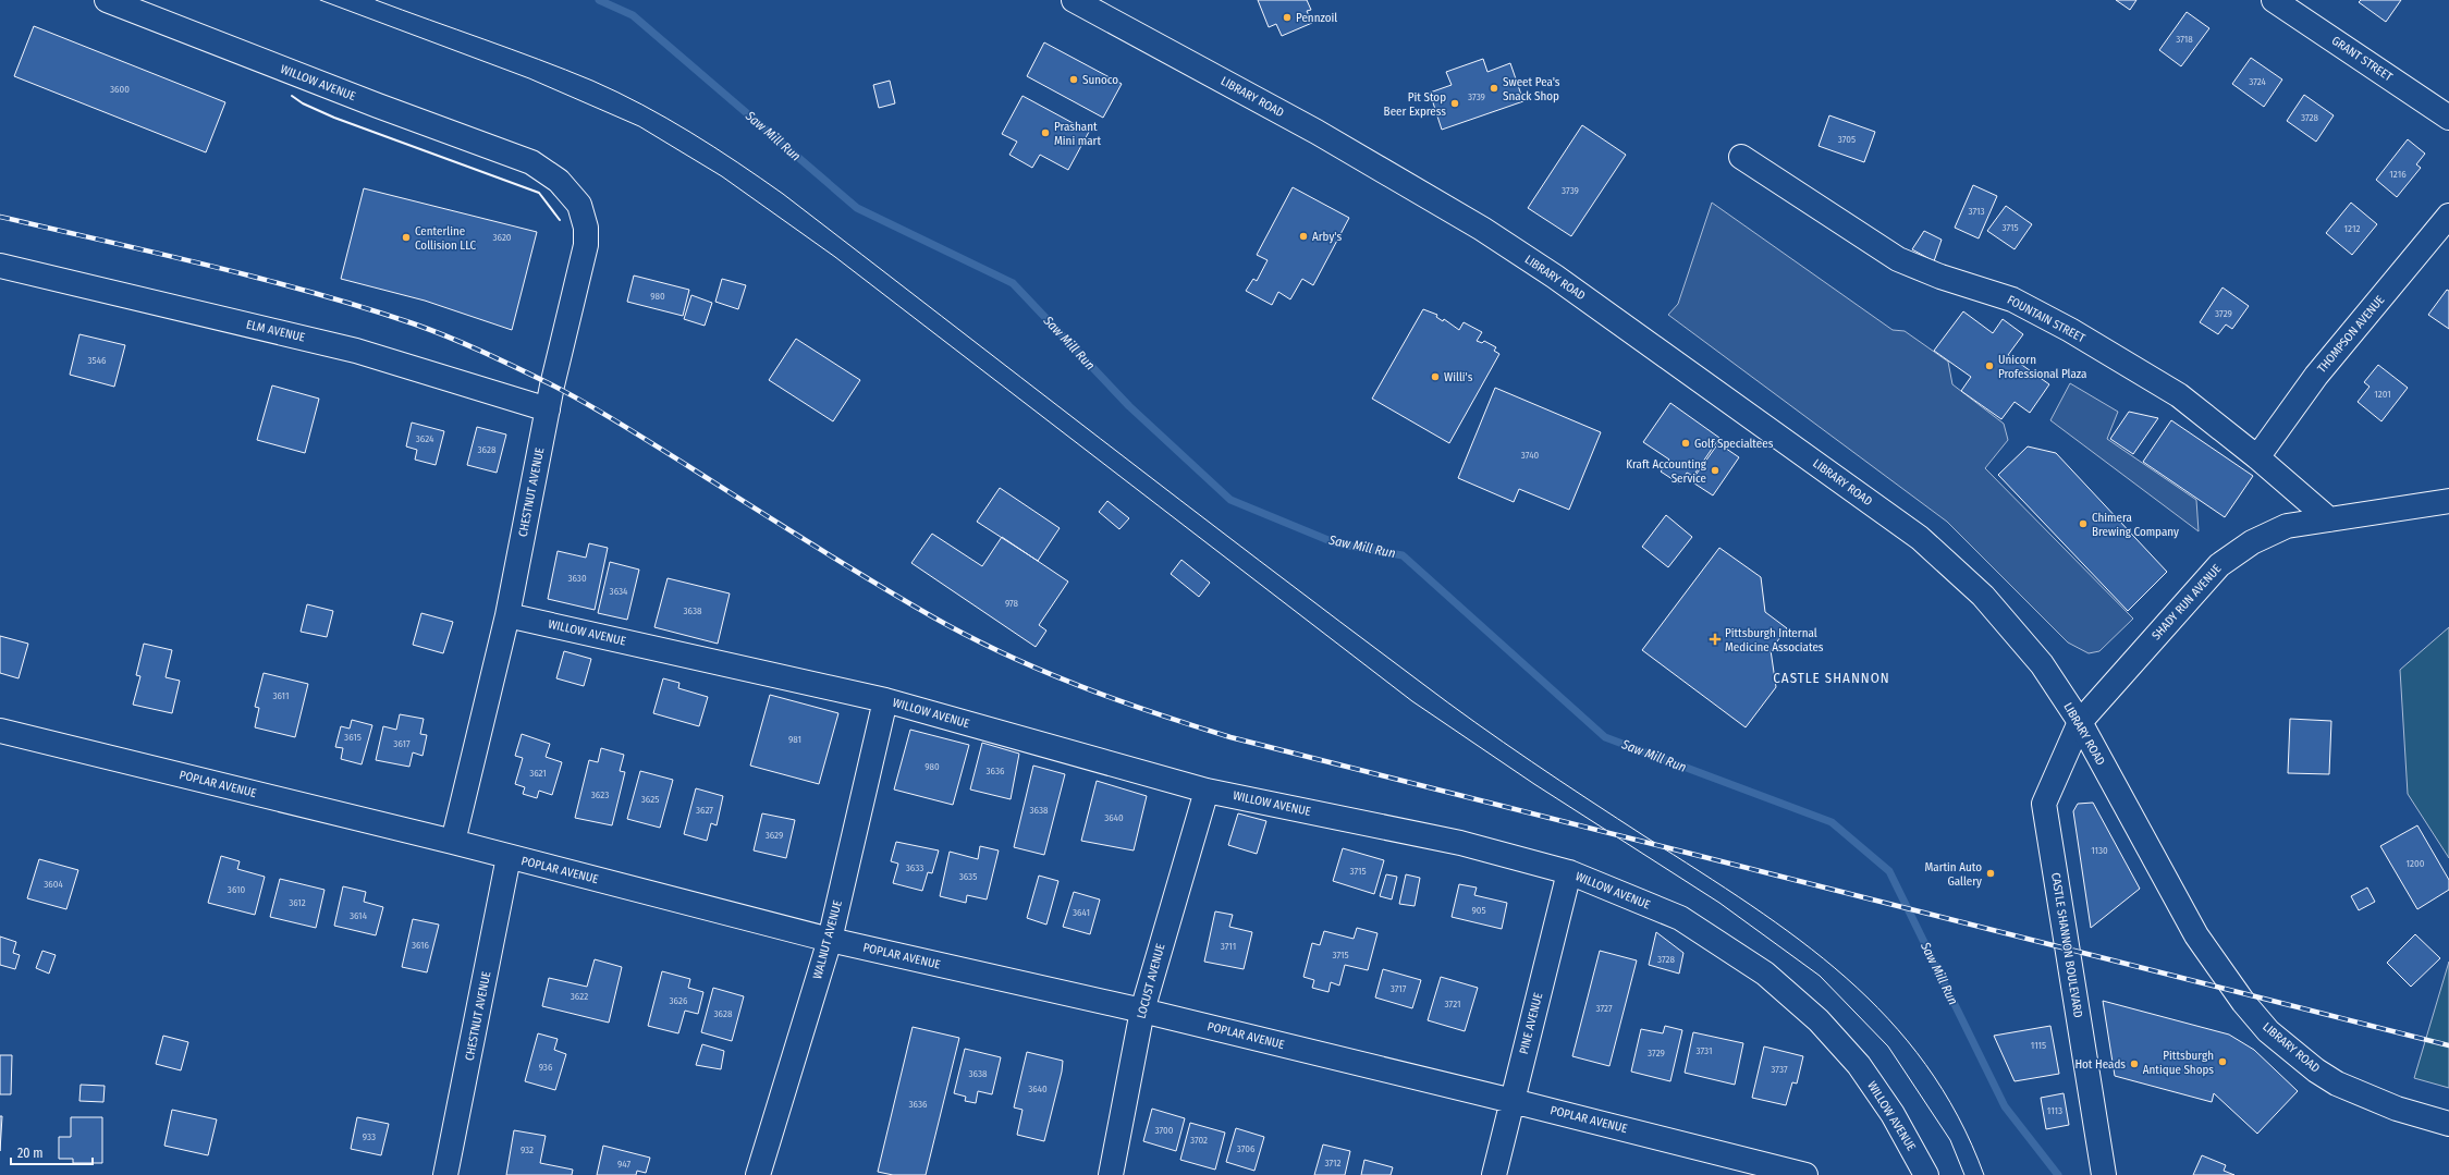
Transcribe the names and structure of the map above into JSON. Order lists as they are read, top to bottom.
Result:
{
  "streets": {
    "street": [
      "GRANT STREET",
      "WILLOW AVENUE",
      "LIBRARY ROAD",
      "FOUNTAIN STREET",
      "ELM AVENUE",
      "THOMPSON AVENUE",
      "CHESTNUT AVENUE",
      "SHADY RUN AVENUE",
      "POPLAR AVENUE",
      "WALNUT AVENUE",
      "CASTLE SHANNON BOULEVARD",
      "LOCUST AVENUE",
      "PINE AVENUE"
    ]
  },
  "crossings": [
    ["WILLOW AVENUE", "CHESTNUT AVENUE"],
    ["WILLOW AVENUE", "WALNUT AVENUE"],
    ["WILLOW AVENUE", "LOCUST AVENUE"],
    ["WILLOW AVENUE", "PINE AVENUE"],
    ["LIBRARY ROAD", "SHADY RUN AVENUE"],
    ["LIBRARY ROAD", "CASTLE SHANNON BOULEVARD"],
    ["FOUNTAIN STREET", "THOMPSON AVENUE"],
    ["FOUNTAIN STREET", "SHADY RUN AVENUE"],
    ["ELM AVENUE", "CHESTNUT AVENUE"],
    ["CHESTNUT AVENUE", "POPLAR AVENUE"],
    ["SHADY RUN AVENUE", "CASTLE SHANNON BOULEVARD"],
    ["POPLAR AVENUE", "WALNUT AVENUE"],
    ["POPLAR AVENUE", "LOCUST AVENUE"],
    ["POPLAR AVENUE", "PINE AVENUE"]
  ],
  "districts": ["CASTLE SHANNON"],
  "water": ["Saw Mill Run"],
  "places": {
    "other": [
      "Pennzoil",
      "Sunoco",
      "Sweet Pea's Snack Shop",
      "Pit Stop Beer Express",
      "Prashant Mini mart",
      "Arby's",
      "Centerline Collision LLC",
      "Unicorn Professional Plaza",
      "Willi's",
      "Golf Specialtees",
      "Kraft Accounting Service",
      "Chimera Brewing Company",
      "Martin Auto Gallery",
      "Pittsburgh Antique Shops",
      "Hot Heads"
    ],
    "health": ["Pittsburgh Internal Medicine Associates"]
  },
  "house_numbers": [
    "3718",
    "3724",
    "3600",
    "3739",
    "3728",
    "3705",
    "1216",
    "3739",
    "3713",
    "3715",
    "1212",
    "3620",
    "980",
    "3729",
    "3546",
    "1201",
    "3624",
    "3628",
    "3740",
    "3630",
    "3634",
    "978",
    "3638",
    "3611",
    "3615",
    "981",
    "3617",
    "980",
    "3636",
    "3621",
    "3623",
    "3625",
    "3627",
    "3638",
    "3640",
    "3629",
    "1130",
    "1200",
    "3633",
    "3715",
    "3635",
    "3604",
    "3610",
    "3612",
    "905",
    "3641",
    "3614",
    "3616",
    "3711",
    "3715",
    "3728",
    "3717",
    "3622",
    "3626",
    "3721",
    "3727",
    "3628",
    "1115",
    "3731",
    "3729",
    "936",
    "3737",
    "3638",
    "3640",
    "3636",
    "1113",
    "3700",
    "933",
    "3702",
    "3706",
    "932",
    "3712",
    "947"
  ],
  "scale_bar": "20 m"
}
